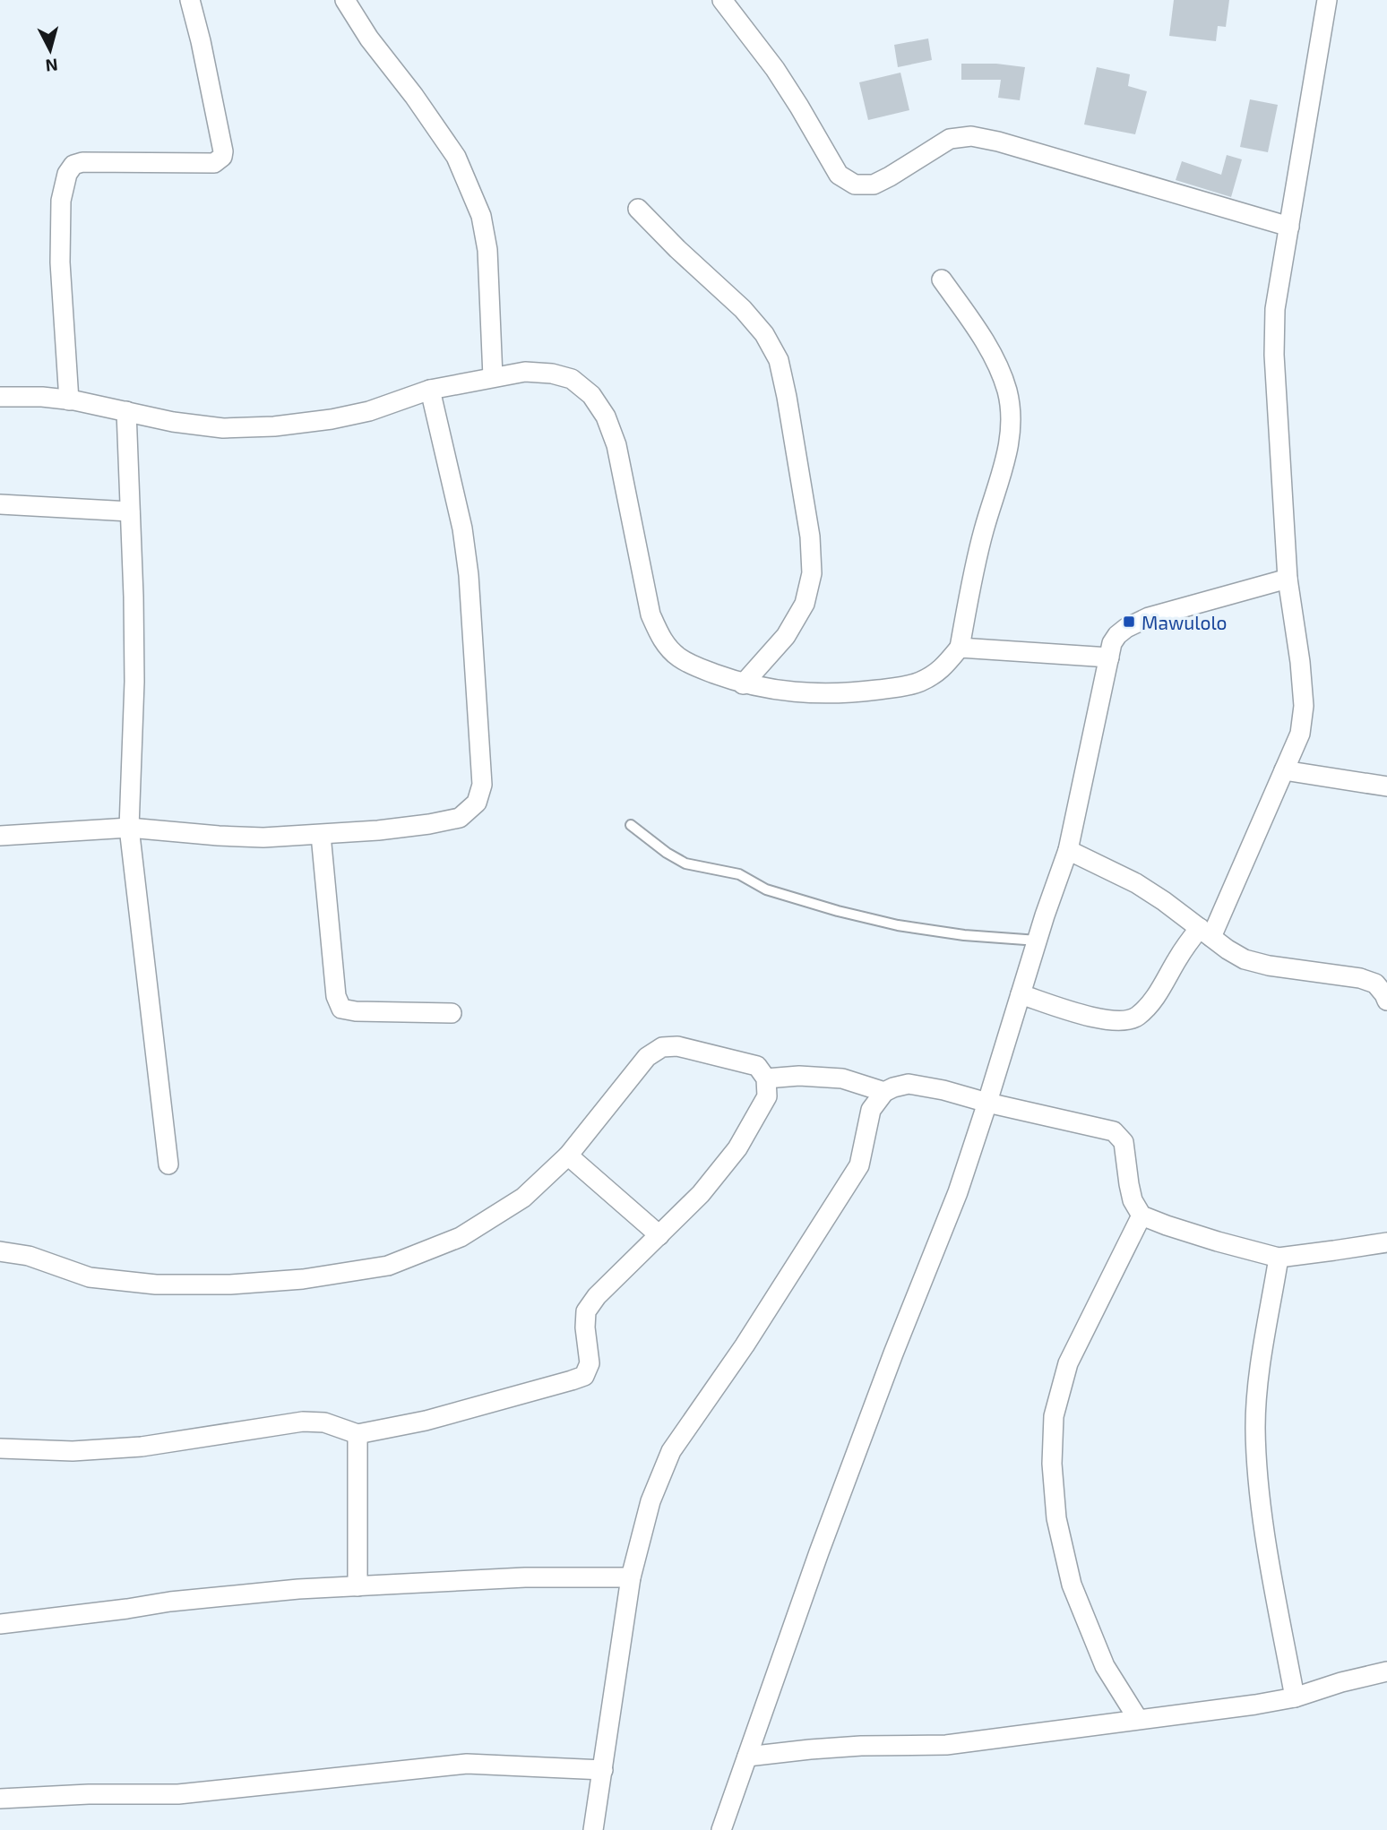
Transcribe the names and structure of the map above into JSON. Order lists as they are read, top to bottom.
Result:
{
  "places": {
    "transit": ["Mawulolo"]
  },
  "north": "bottom"
}
